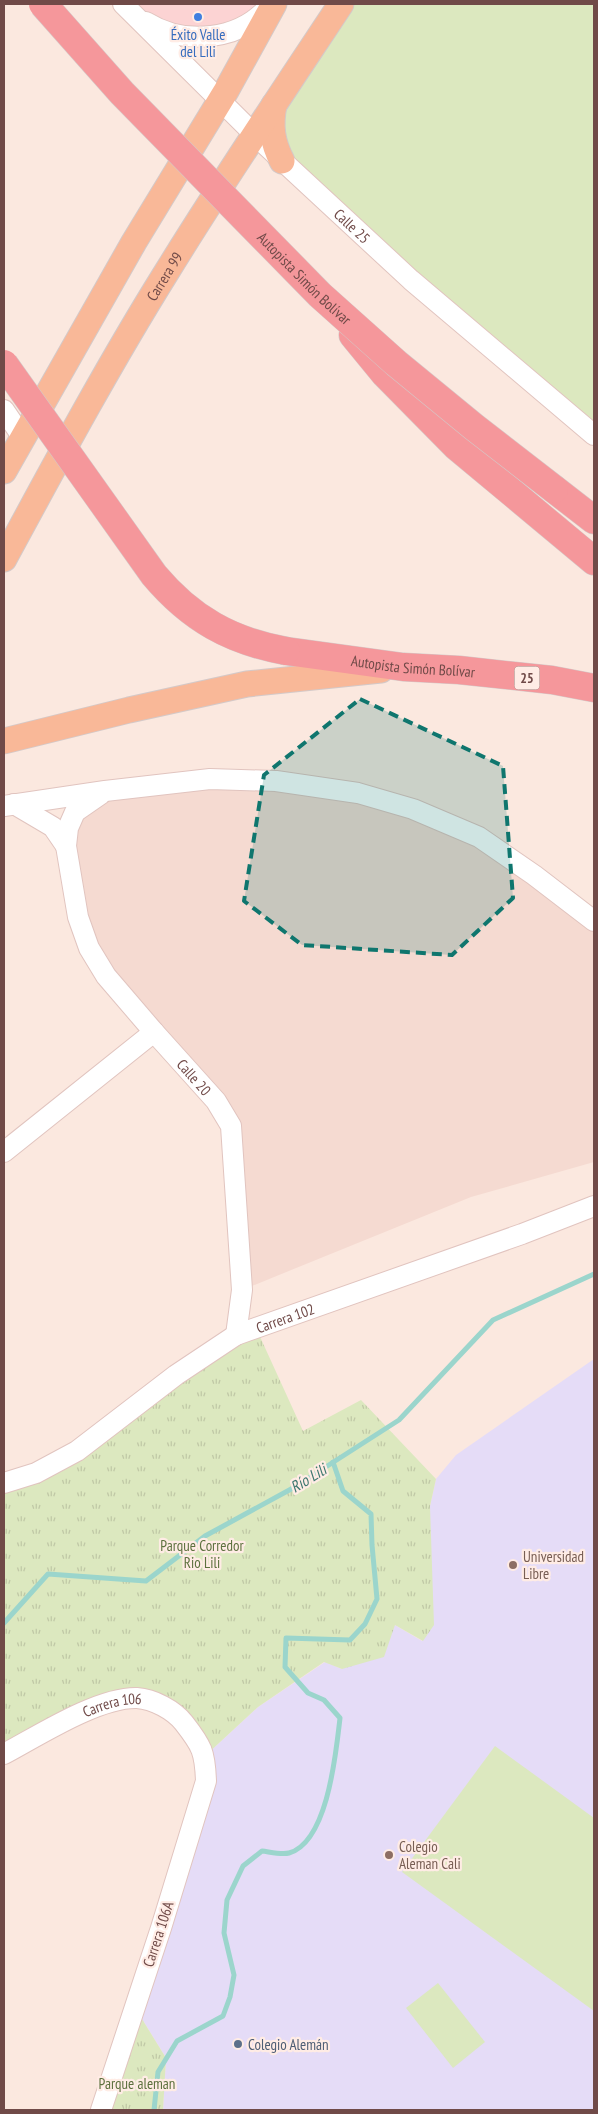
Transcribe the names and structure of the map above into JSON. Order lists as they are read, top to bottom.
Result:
{
  "streets": {
    "highway": ["Autopista Simón Bolívar", "25"],
    "main road": ["Carrera 99"],
    "street": [
      "Calle 25",
      "Calle 20",
      "Carrera 102",
      "Carrera 106",
      "Carrera 106A"
    ]
  },
  "crossings": [
    ["Calle 25", "Carrera 99"],
    ["Calle 20", "Carrera 102"],
    ["Carrera 106", "Carrera 106A"]
  ],
  "water": ["Río Lili"],
  "parks": ["Parque Corredor Rio Lili", "Parque aleman"],
  "places": [
    "Éxito Valle del Lili",
    "Universidad Libre",
    "Colegio Aleman Cali",
    "Colegio Alemán"
  ]
}
